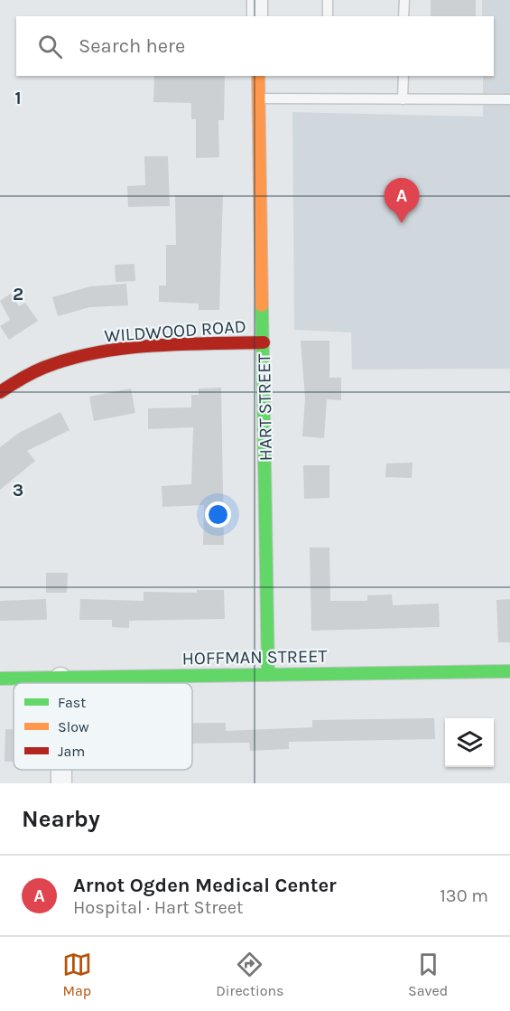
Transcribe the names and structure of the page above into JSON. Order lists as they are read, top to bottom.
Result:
{
  "streets": {
    "street": ["WILDWOOD ROAD", "HART STREET", "HOFFMAN STREET"]
  },
  "crossings": [
    ["WILDWOOD ROAD", "HART STREET"],
    ["HART STREET", "HOFFMAN STREET"]
  ],
  "legend": ["Fast", "Slow", "Jam"],
  "page": {
    "search": "Search here",
    "pins": "A",
    "heading": "Nearby",
    "list": [
      {
        "mark": "A",
        "name": "Arnot Ogden Medical Center",
        "note": "Hospital · Hart Street",
        "value": "130 m"
      }
    ],
    "nav": ["Map", "Directions", "Saved"]
  },
  "grid": {
    "rows": ["1", "2", "3"]
  }
}
